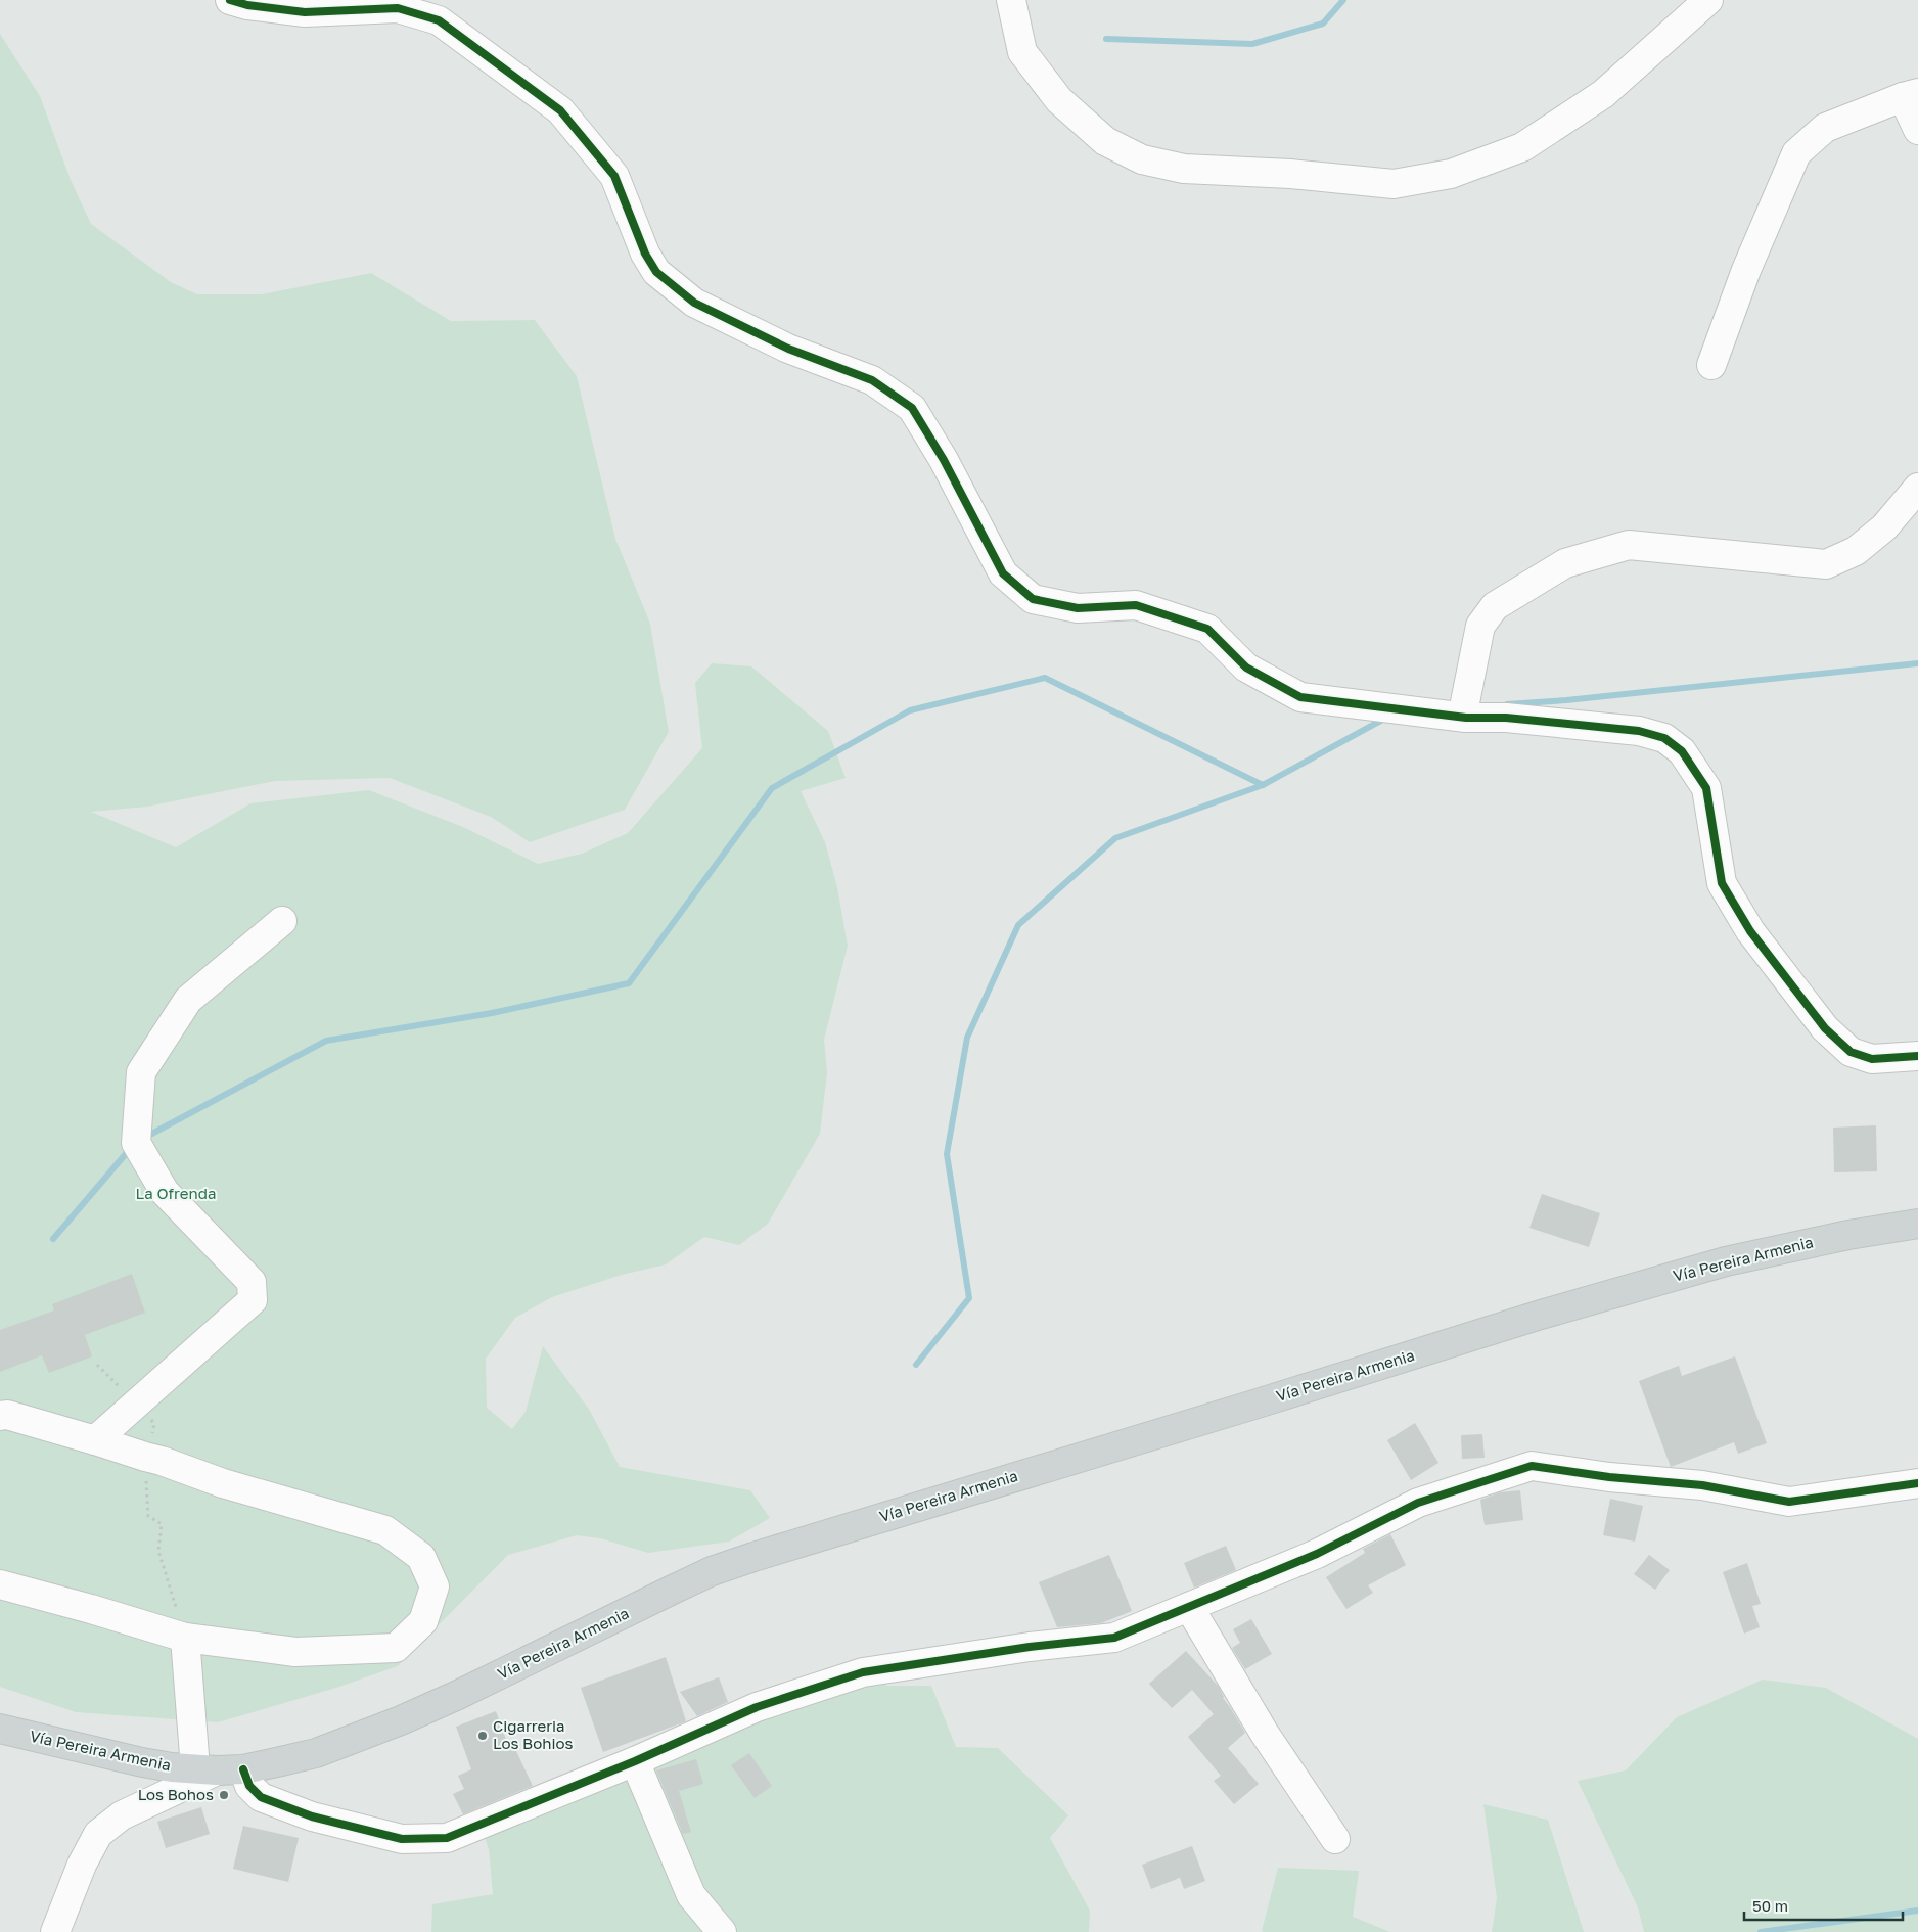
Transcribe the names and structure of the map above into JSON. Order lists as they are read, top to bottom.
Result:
{
  "streets": {
    "main road": ["Vía Pereira Armenia"]
  },
  "parks": ["La Ofrenda"],
  "places": ["Cigarreria Los Bohios", "Los Bohos"],
  "scale_bar": "50 m"
}
